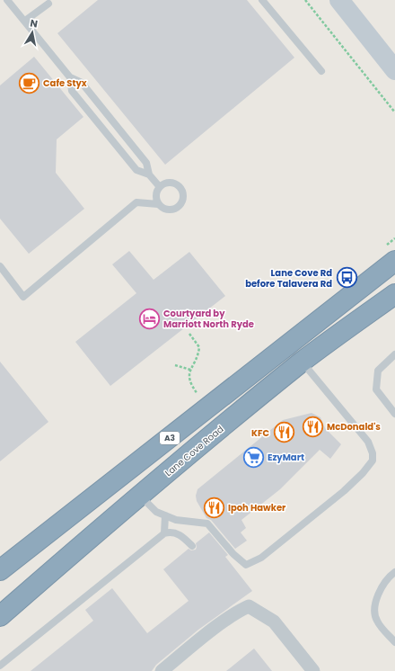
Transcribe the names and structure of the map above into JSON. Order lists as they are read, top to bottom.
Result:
{
  "streets": {
    "highway": ["A3", "Lane Cove Road"]
  },
  "places": {
    "cafe": ["Cafe Styx"],
    "bus stop": ["Lane Cove Rd before Talavera Rd"],
    "hotel": ["Courtyard by Marriott North Ryde"],
    "restaurant": ["McDonald's", "KFC", "Ipoh Hawker"],
    "supermarket": ["EzyMart"]
  },
  "north": "top"
}
